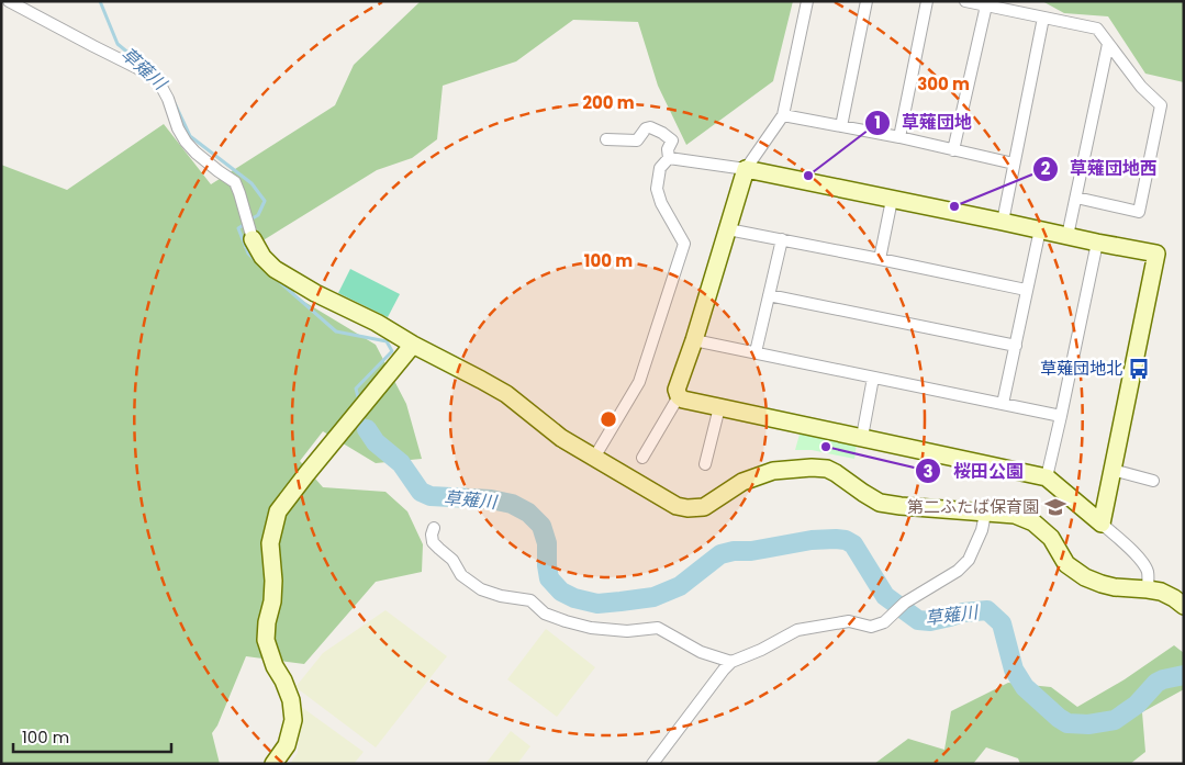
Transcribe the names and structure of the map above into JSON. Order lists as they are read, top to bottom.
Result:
{
  "water": ["草薙川"],
  "places": {
    "other": ["草薙団地", "草薙団地西", "桜田公園"],
    "bus stop": ["草薙団地北"],
    "school or university": ["第二ふたば保育園"]
  },
  "scale_bar": "100 m",
  "rings": ["300 m", "200 m", "100 m"]
}
